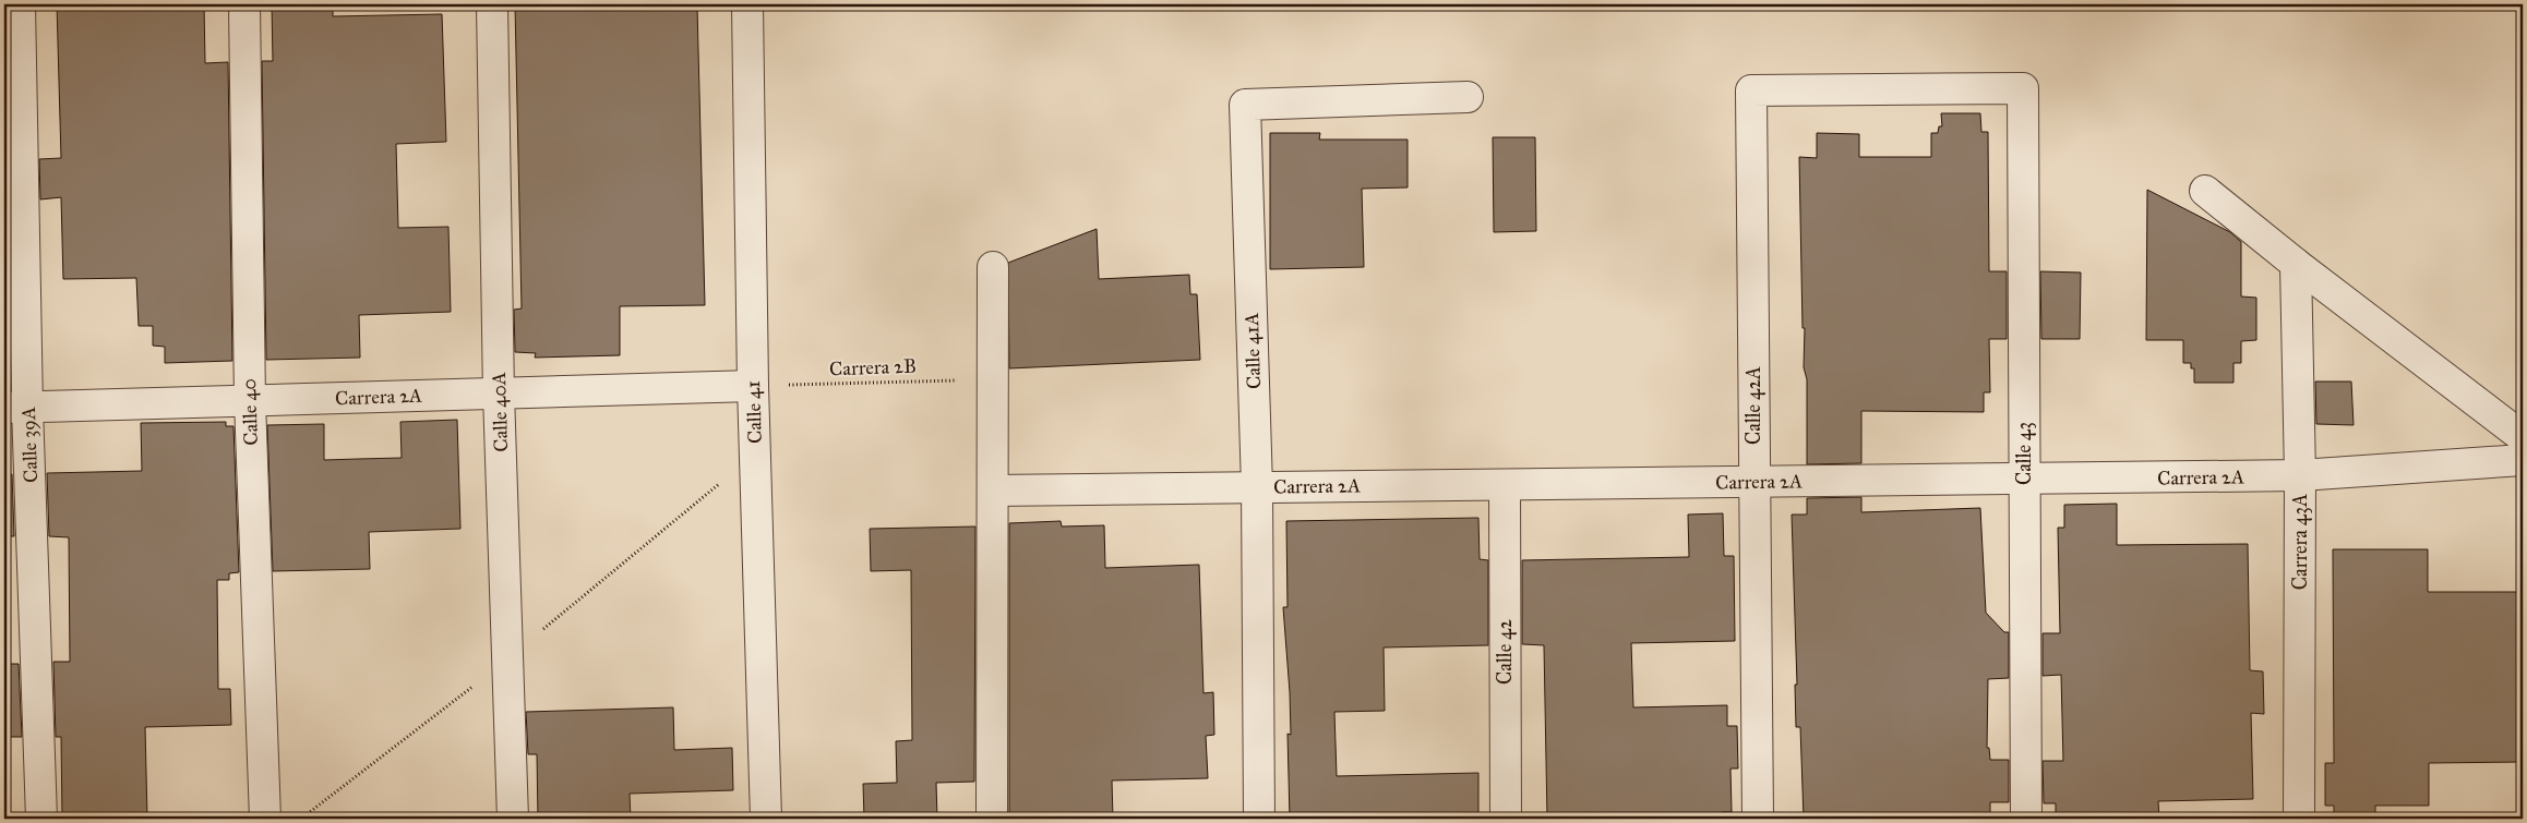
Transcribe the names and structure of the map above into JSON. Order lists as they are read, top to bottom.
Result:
{
  "streets": {
    "street": [
      "Calle 41A",
      "Carrera 2A",
      "Calle 42A",
      "Calle 40",
      "Calle 40A",
      "Calle 41",
      "Calle 39A",
      "Calle 43",
      "Carrera 43A",
      "Calle 42"
    ],
    "path": ["Carrera 2B"]
  },
  "crossings": [
    ["Calle 41A", "Carrera 2A"],
    ["Carrera 2B", "Carrera 2A"],
    ["Carrera 2B", "Calle 41"],
    ["Carrera 2A", "Calle 42A"],
    ["Carrera 2A", "Calle 40"],
    ["Carrera 2A", "Calle 40A"],
    ["Carrera 2A", "Calle 41"],
    ["Carrera 2A", "Calle 39A"],
    ["Carrera 2A", "Calle 43"],
    ["Carrera 2A", "Carrera 43A"],
    ["Carrera 2A", "Calle 42"],
    ["Calle 42A", "Calle 43"]
  ]
}
